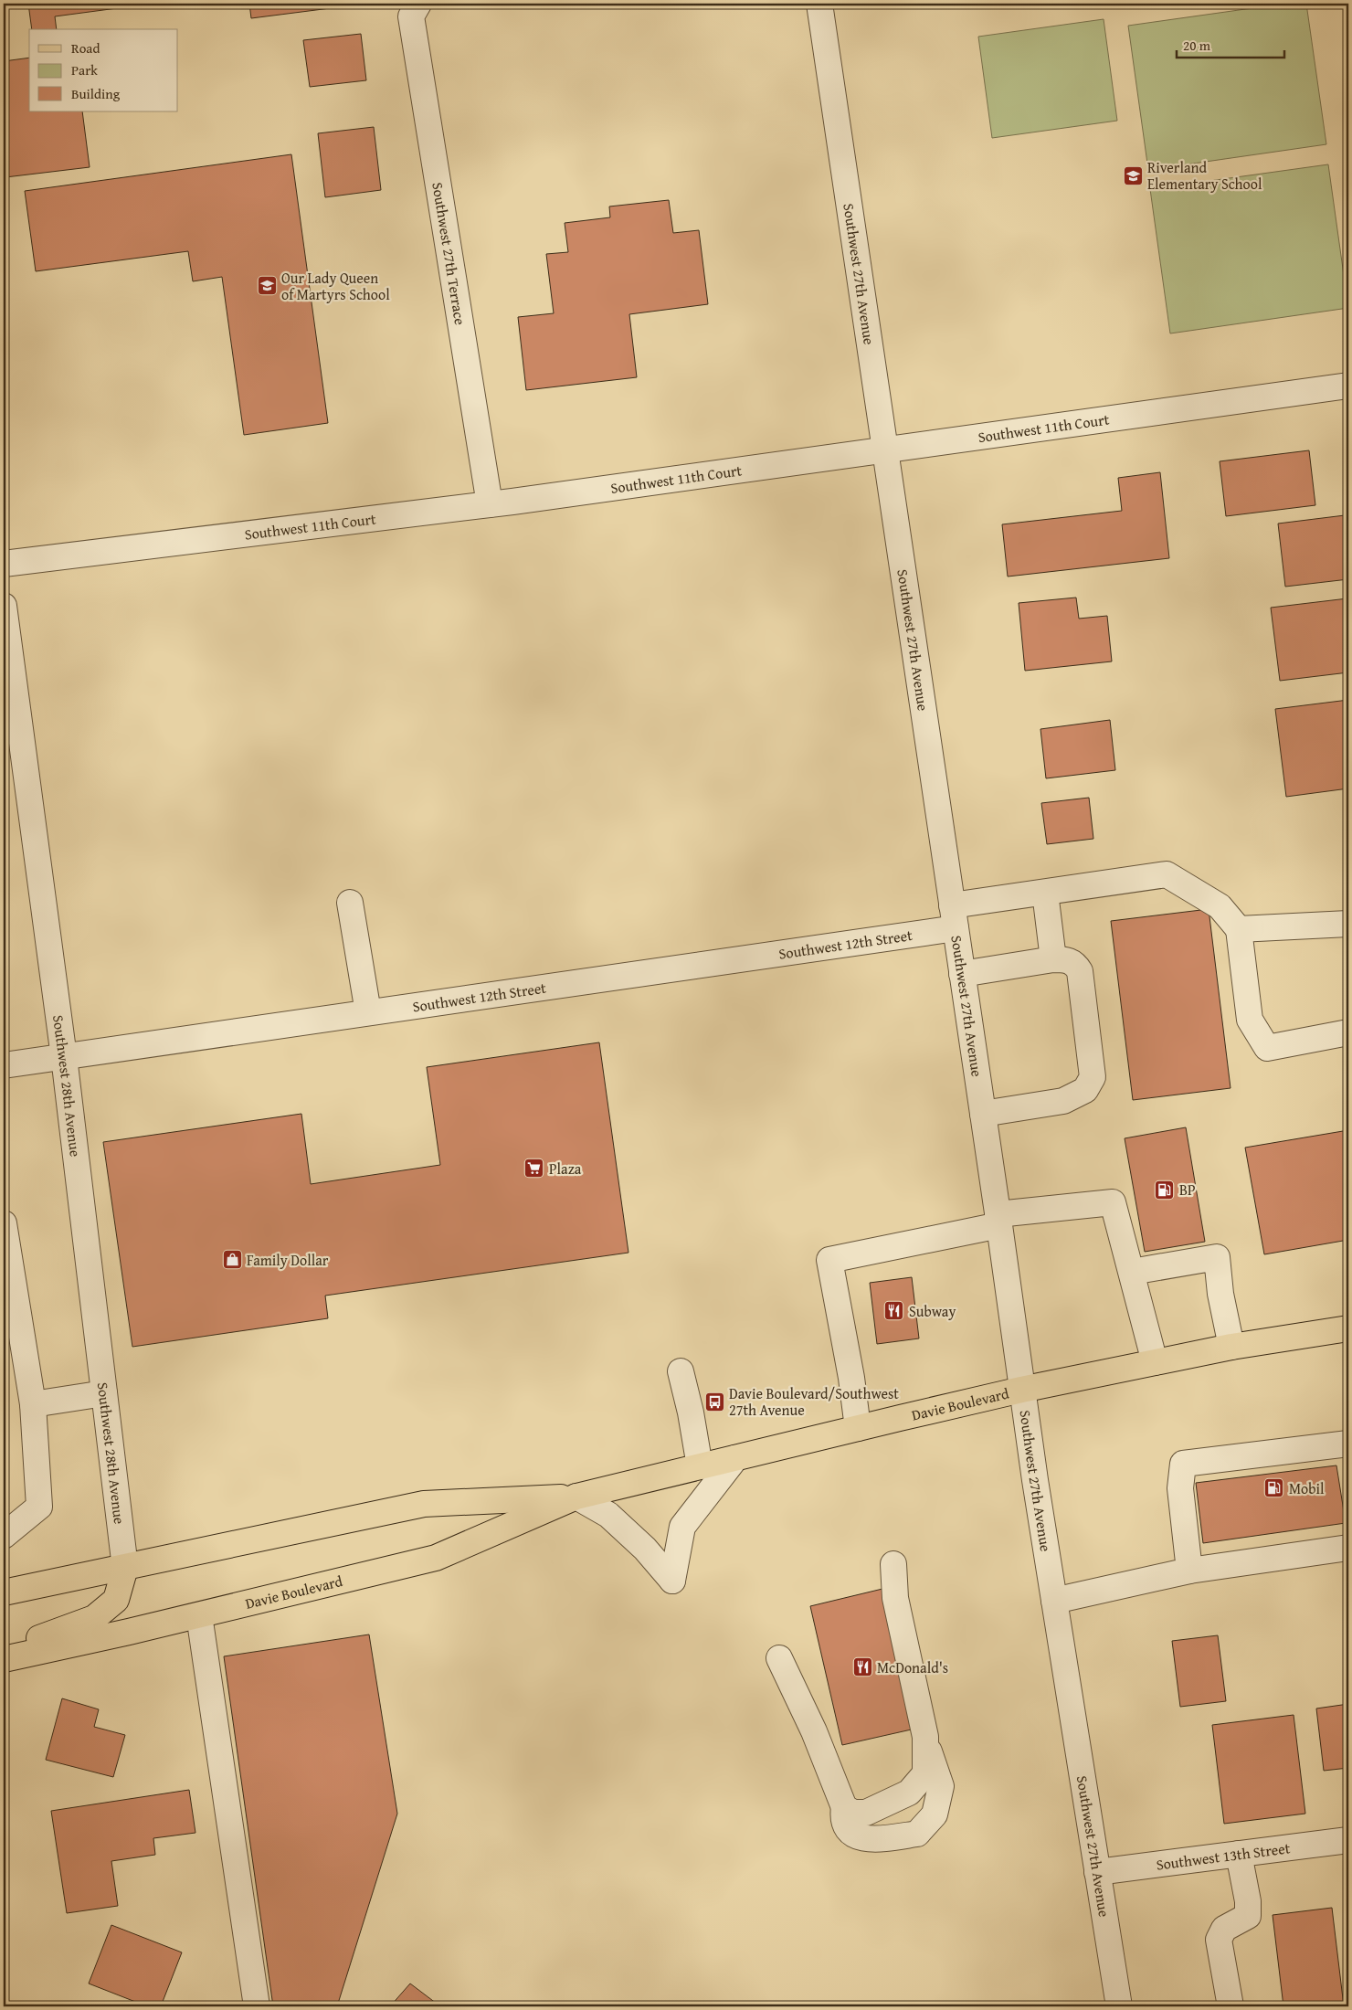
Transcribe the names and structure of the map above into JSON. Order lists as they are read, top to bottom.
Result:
{
  "streets": {
    "main road": ["Davie Boulevard"],
    "street": [
      "Southwest 27th Terrace",
      "Southwest 27th Avenue",
      "Southwest 11th Court",
      "Southwest 12th Street",
      "Southwest 28th Avenue",
      "Southwest 13th Street"
    ]
  },
  "crossings": [
    ["Southwest 27th Terrace", "Southwest 11th Court"],
    ["Southwest 27th Avenue", "Southwest 11th Court"],
    ["Southwest 27th Avenue", "Southwest 12th Street"],
    ["Southwest 27th Avenue", "Davie Boulevard"],
    ["Southwest 27th Avenue", "Southwest 13th Street"],
    ["Southwest 12th Street", "Southwest 28th Avenue"],
    ["Southwest 28th Avenue", "Davie Boulevard"]
  ],
  "places": {
    "school or university": ["Riverland Elementary School", "Our Lady Queen of Martyrs School"],
    "supermarket": ["Plaza"],
    "fuel station": ["BP", "Mobil"],
    "shop": ["Family Dollar"],
    "restaurant": ["Subway", "McDonald's"],
    "bus stop": ["Davie Boulevard/Southwest 27th Avenue"]
  },
  "legend": ["Road", "Park", "Building"],
  "scale_bar": "20 m"
}
